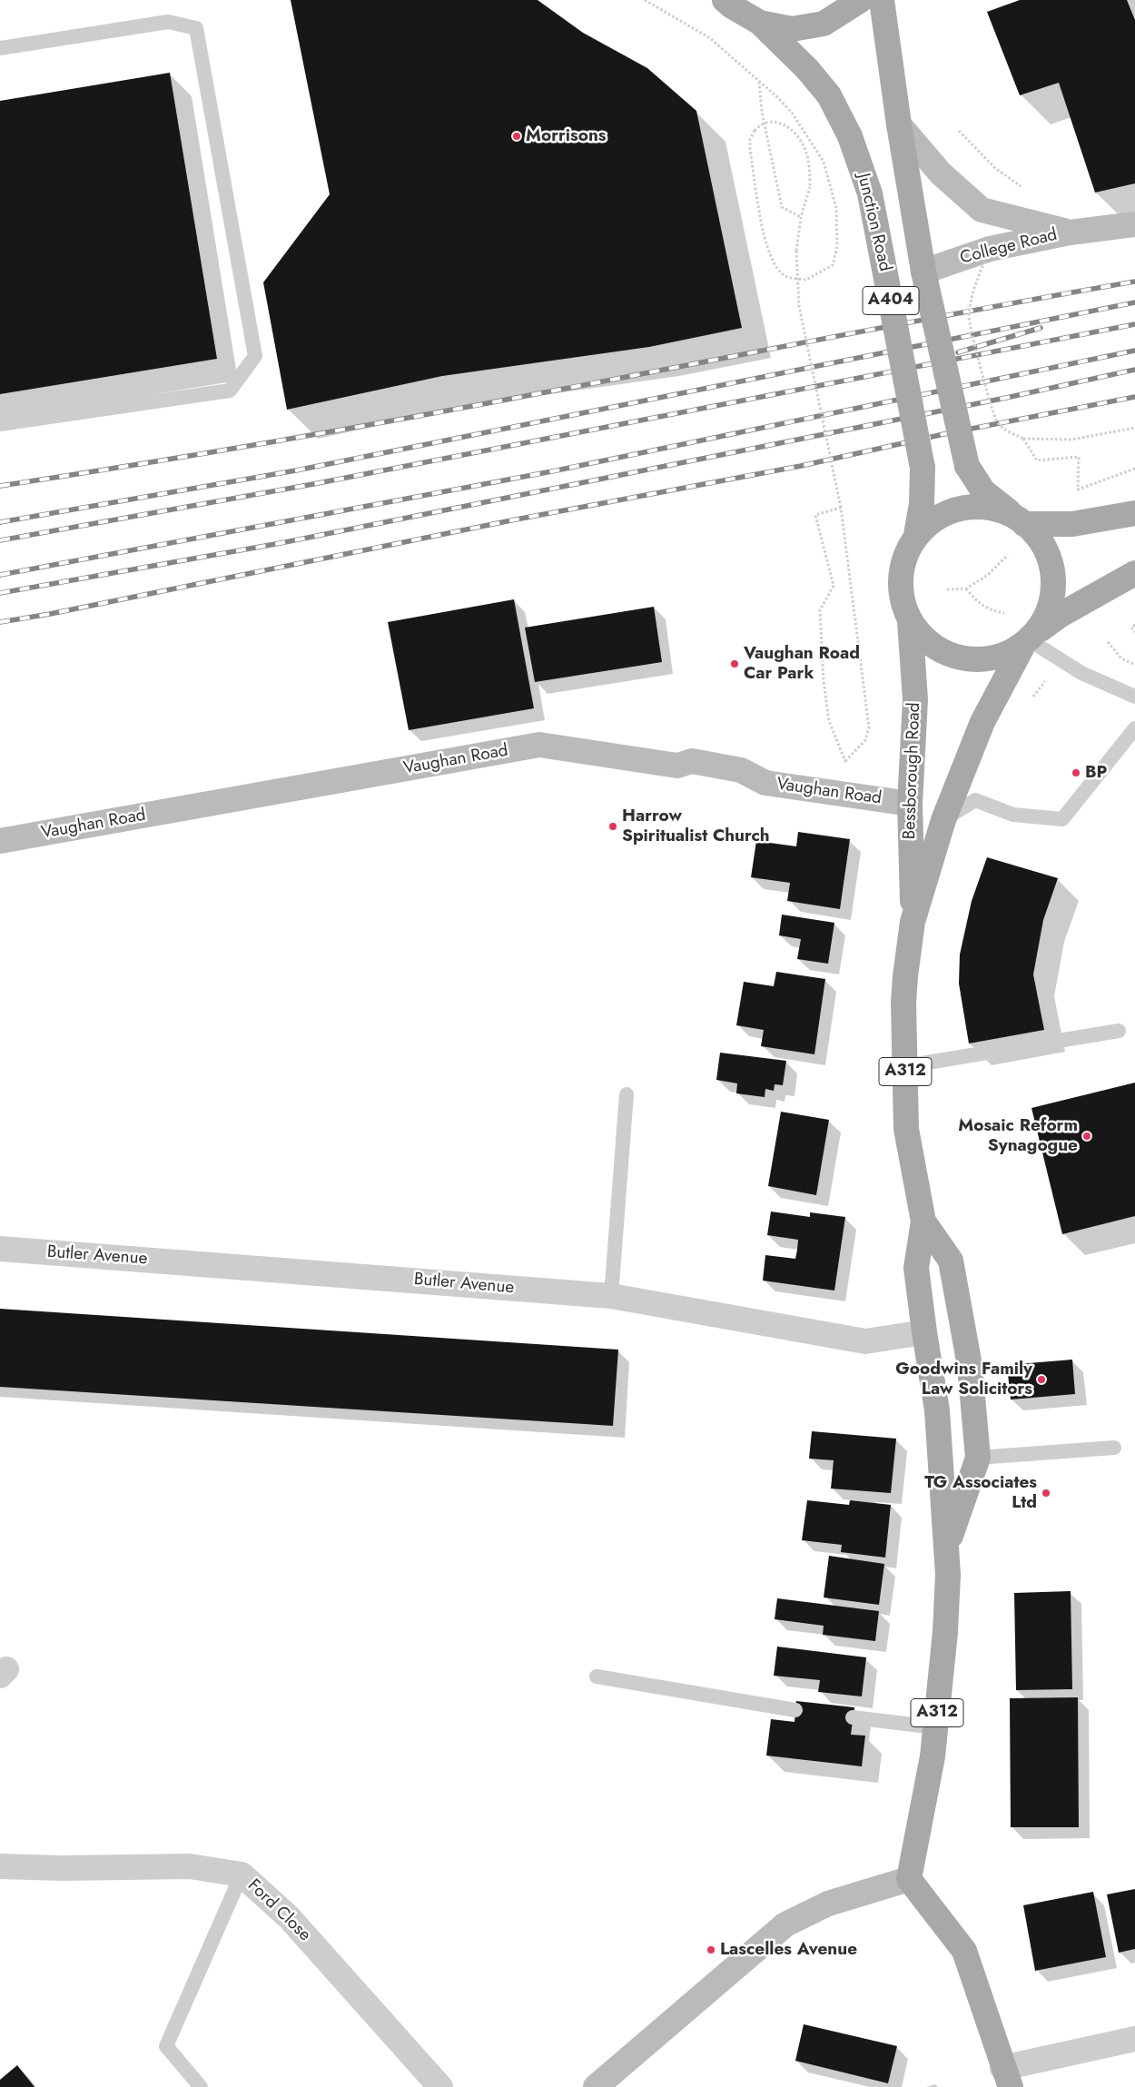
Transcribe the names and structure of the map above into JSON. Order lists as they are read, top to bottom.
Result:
{
  "streets": {
    "main road": [
      "Junction Road",
      "A404",
      "Bessborough Road",
      "A312"
    ],
    "street": [
      "College Road",
      "Vaughan Road",
      "Butler Avenue",
      "Ford Close"
    ]
  },
  "crossings": [
    ["Junction Road", "A404"],
    ["Junction Road", "Bessborough Road"],
    ["College Road", "A404"],
    ["A404", "Bessborough Road"],
    ["Vaughan Road", "Bessborough Road"],
    ["Bessborough Road", "Butler Avenue"]
  ],
  "places": [
    "Morrisons",
    "Vaughan Road Car Park",
    "BP",
    "Harrow Spiritualist Church",
    "Mosaic Reform Synagogue",
    "Goodwins Family Law Solicitors",
    "TG Associates Ltd",
    "Lascelles Avenue"
  ]
}
